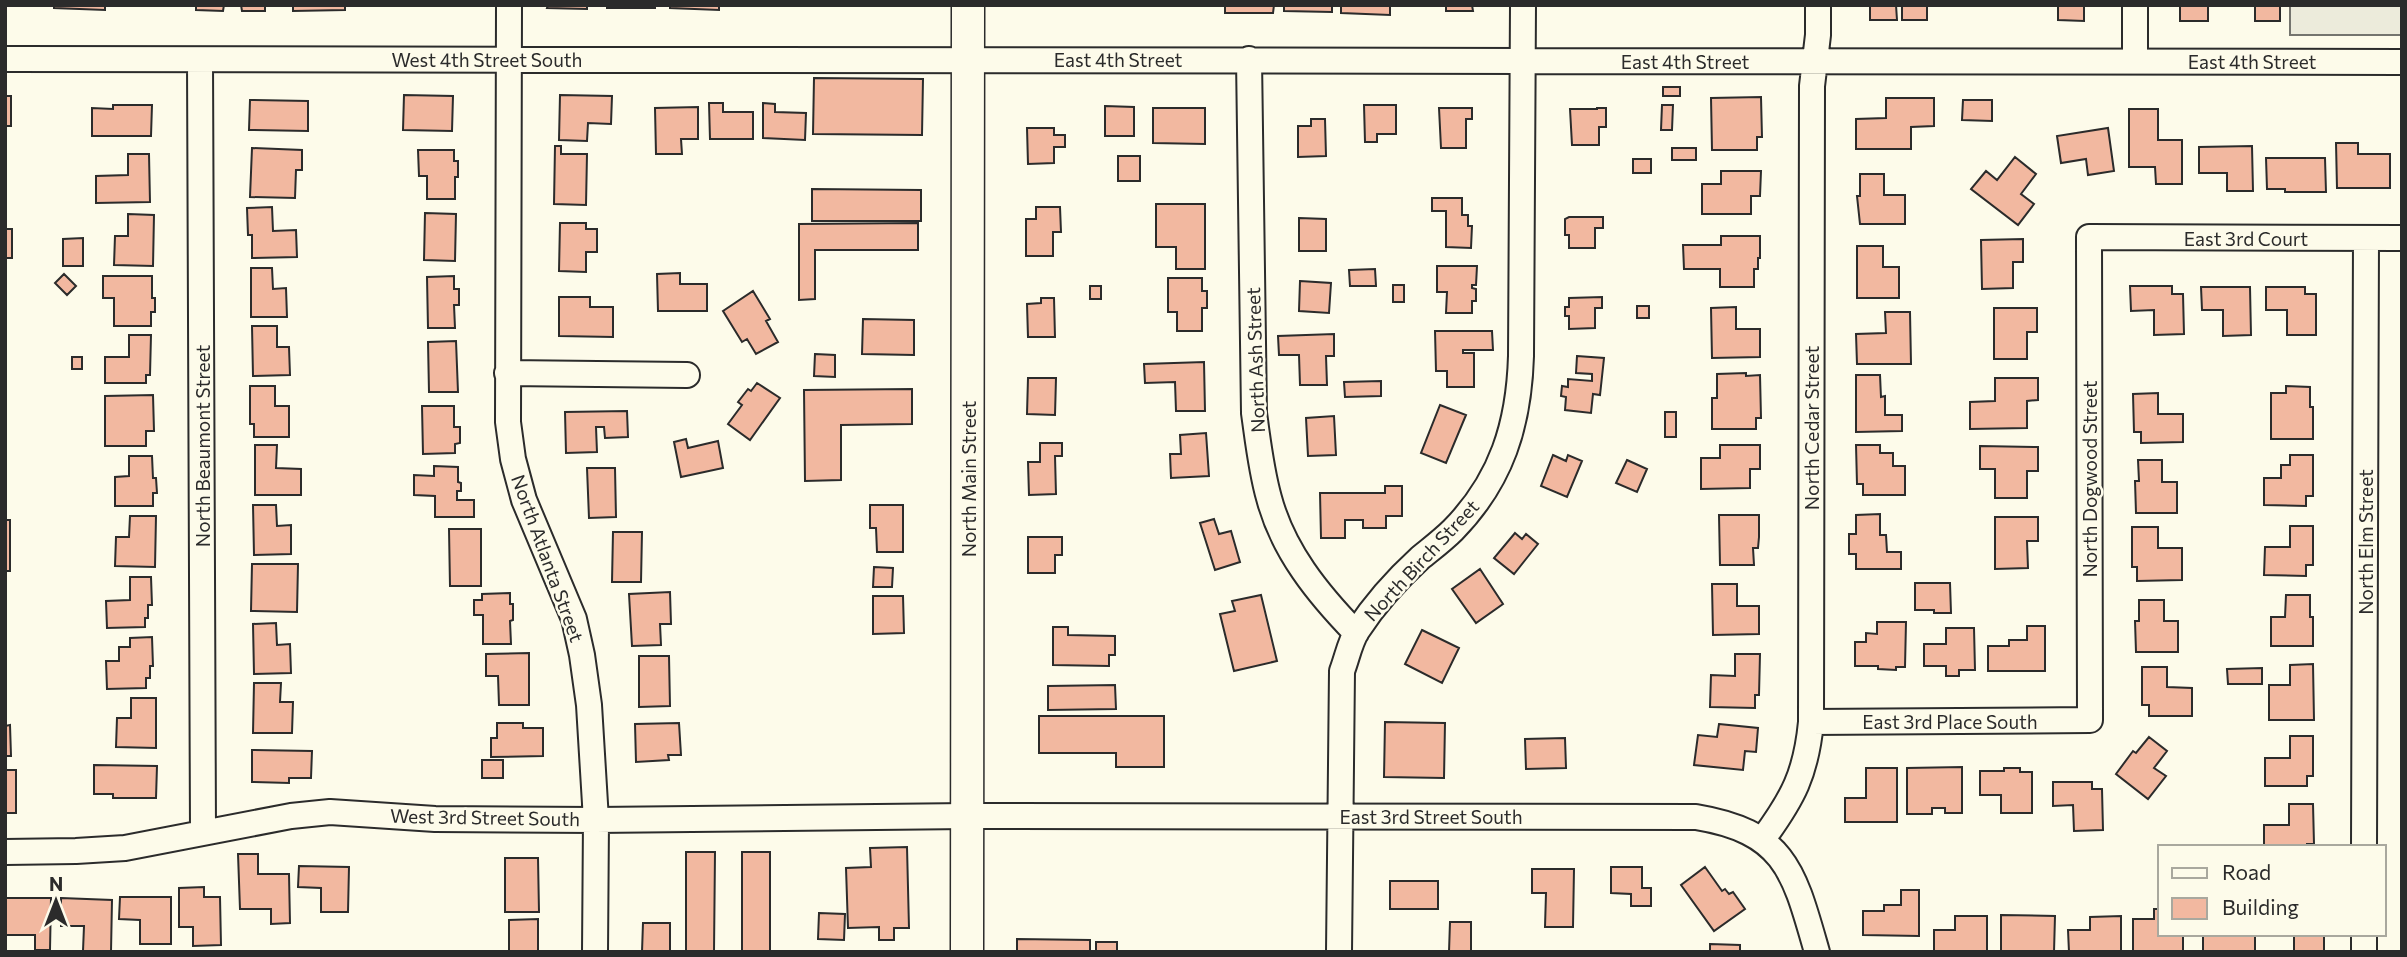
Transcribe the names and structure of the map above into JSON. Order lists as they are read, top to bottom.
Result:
{
  "streets": {
    "main road": ["North Main Street"],
    "street": [
      "West 4th Street South",
      "East 4th Street",
      "East 3rd Court",
      "North Ash Street",
      "North Cedar Street",
      "North Beaumont Street",
      "North Dogwood Street",
      "North Elm Street",
      "North Atlanta Street",
      "North Birch Street",
      "East 3rd Place South",
      "East 3rd Street South",
      "West 3rd Street South"
    ]
  },
  "crossings": [
    ["West 4th Street South", "East 4th Street"],
    ["West 4th Street South", "North Beaumont Street"],
    ["West 4th Street South", "North Main Street"],
    ["West 4th Street South", "North Atlanta Street"],
    ["East 4th Street", "North Ash Street"],
    ["East 4th Street", "North Cedar Street"],
    ["East 4th Street", "North Main Street"],
    ["East 4th Street", "North Birch Street"],
    ["East 3rd Court", "North Dogwood Street"],
    ["East 3rd Court", "North Elm Street"],
    ["North Ash Street", "North Birch Street"],
    ["North Cedar Street", "East 3rd Place South"],
    ["North Cedar Street", "East 3rd Street South"],
    ["North Beaumont Street", "West 3rd Street South"],
    ["North Main Street", "East 3rd Street South"],
    ["North Main Street", "West 3rd Street South"],
    ["North Dogwood Street", "East 3rd Place South"],
    ["North Atlanta Street", "West 3rd Street South"],
    ["North Birch Street", "East 3rd Street South"],
    ["East 3rd Street South", "West 3rd Street South"]
  ],
  "legend": ["Road", "Building"],
  "north": "top"
}
